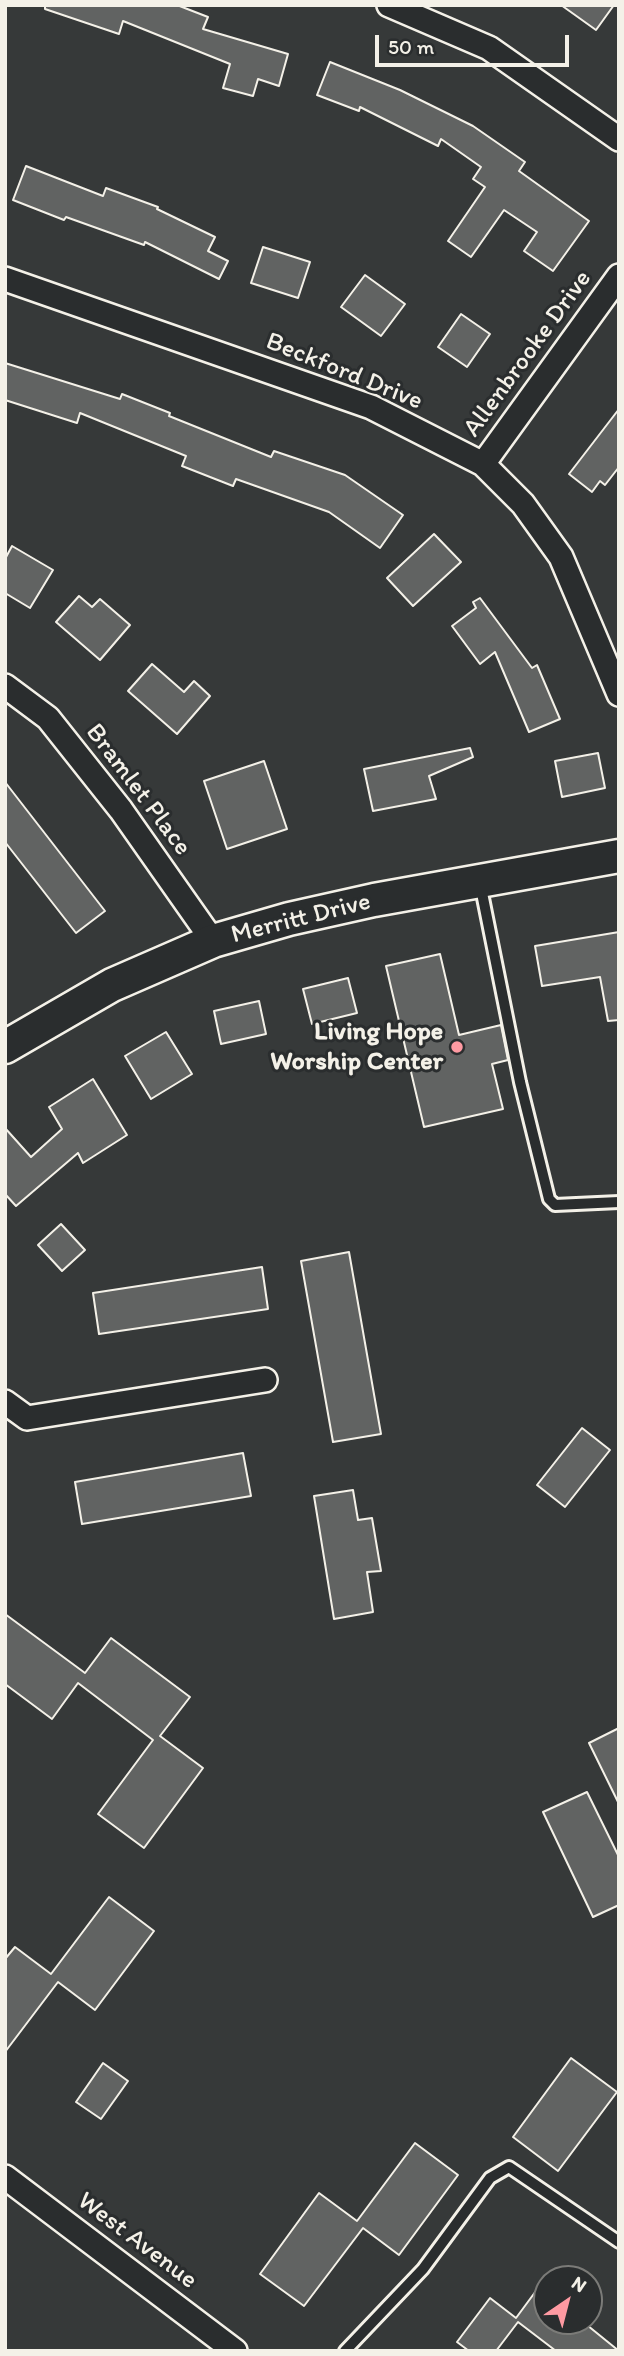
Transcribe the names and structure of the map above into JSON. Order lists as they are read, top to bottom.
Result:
{
  "streets": {
    "main road": ["Merritt Drive"],
    "street": [
      "Allenbrooke Drive",
      "Beckford Drive",
      "Bramlet Place",
      "West Avenue"
    ]
  },
  "crossings": [
    ["Allenbrooke Drive", "Beckford Drive"],
    ["Bramlet Place", "Merritt Drive"]
  ],
  "places": ["Living Hope Worship Center"],
  "scale_bar": "50 m",
  "north": "top right"
}
